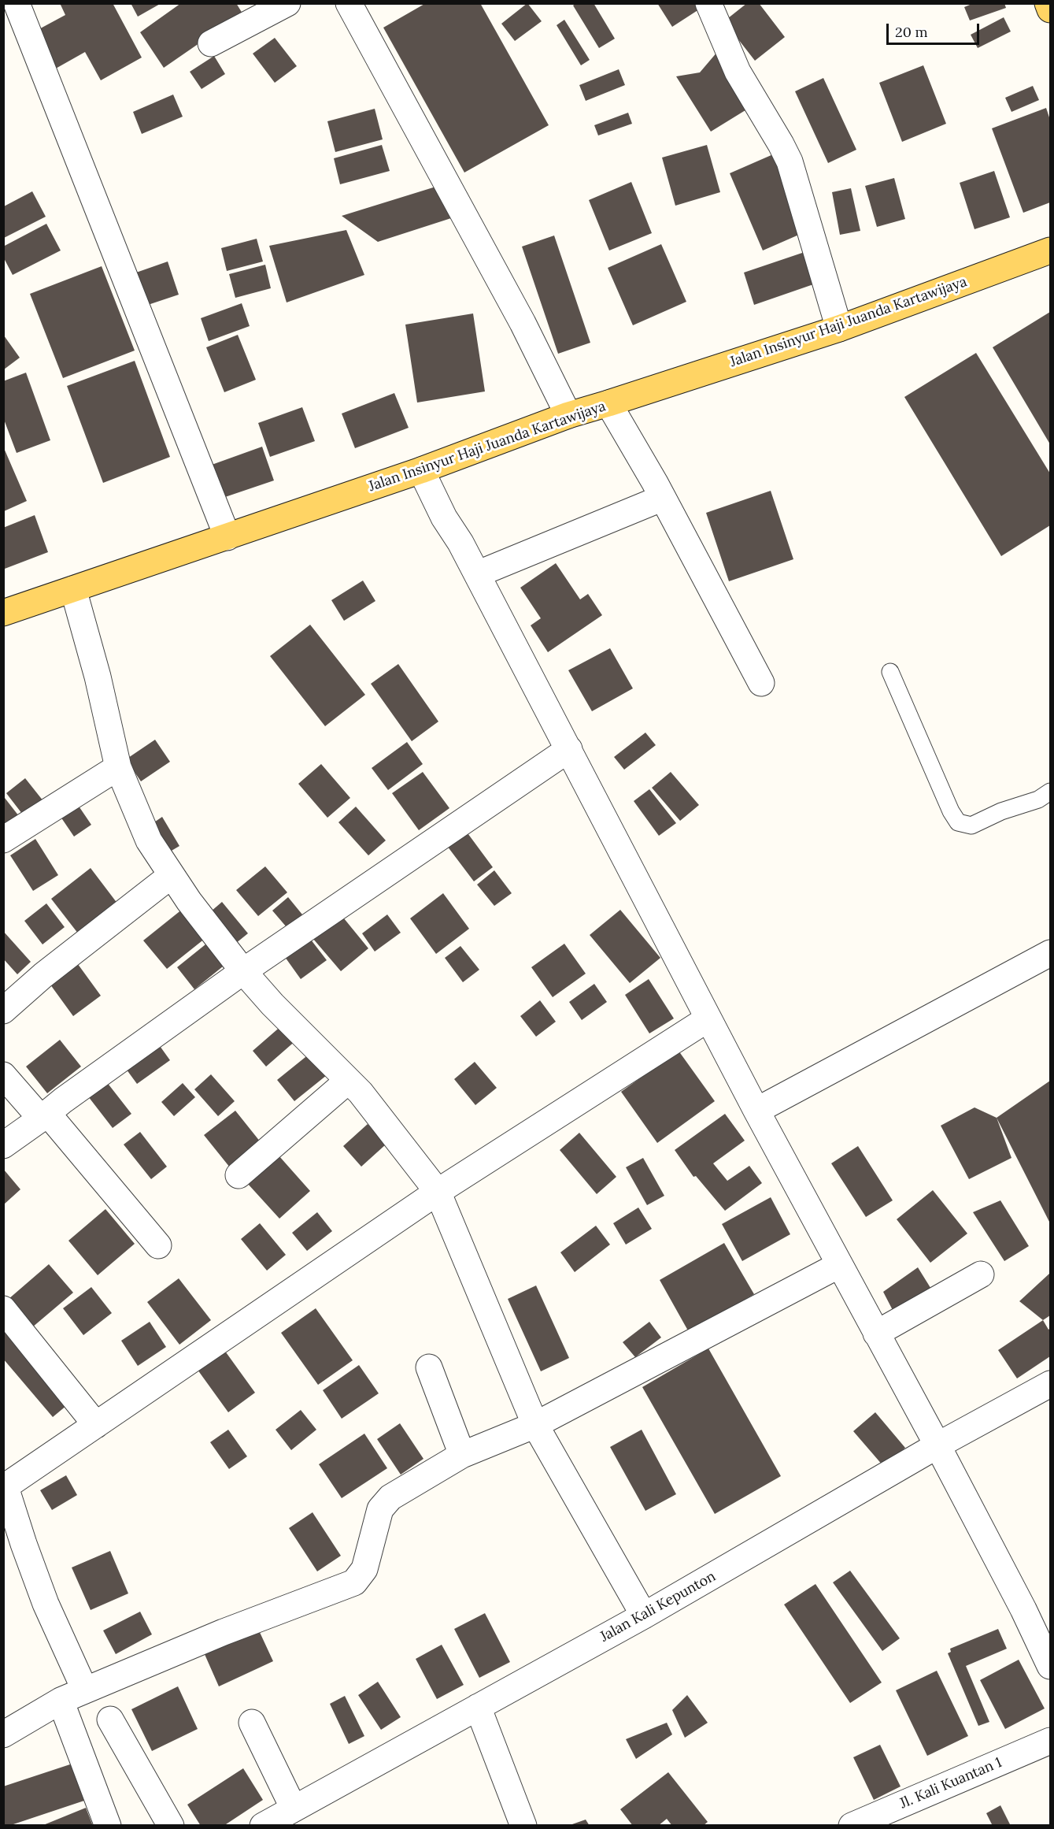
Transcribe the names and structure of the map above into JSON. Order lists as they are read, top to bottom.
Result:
{
  "streets": {
    "main road": ["Jalan Insinyur Haji Juanda Kartawijaya"],
    "street": ["Jalan Kali Kepunton", "Jl. Kali Kuantan 1"]
  },
  "scale_bar": "20 m"
}
